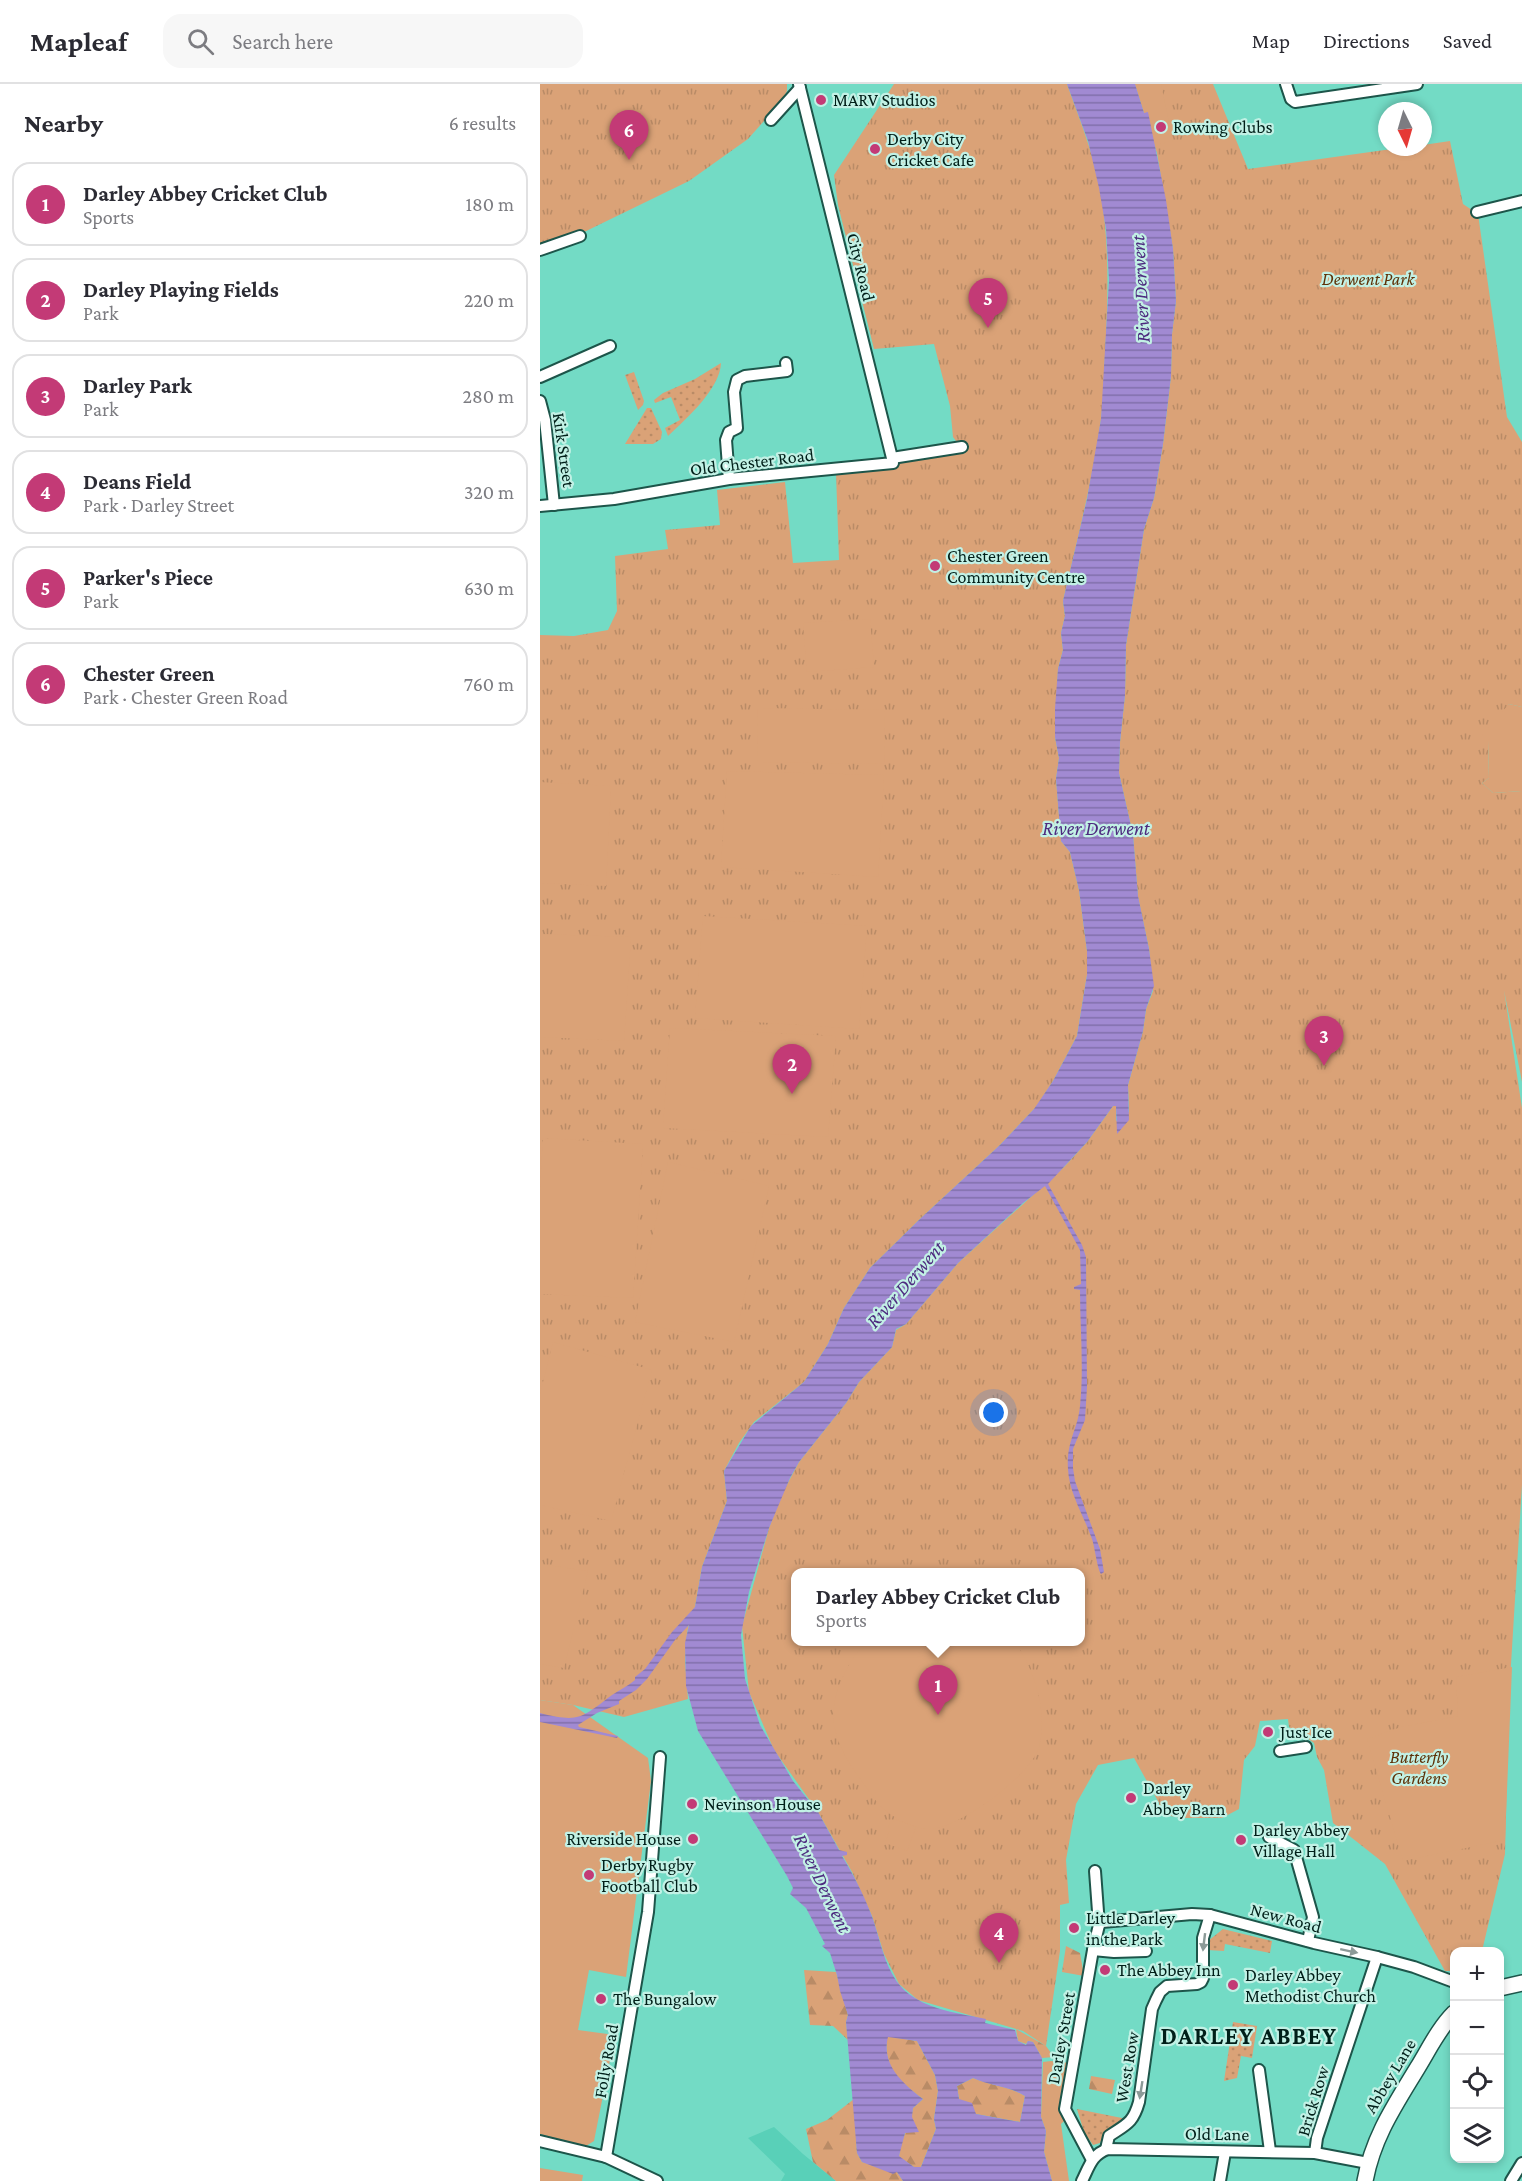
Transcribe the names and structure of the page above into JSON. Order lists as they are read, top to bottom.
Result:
{
  "streets": {
    "street": [
      "City Road",
      "Kirk Street",
      "Old Chester Road",
      "New Road",
      "Darley Street",
      "Folly Road",
      "West Row",
      "Abbey Lane",
      "Brick Row",
      "Old Lane"
    ]
  },
  "crossings": [
    ["City Road", "Old Chester Road"],
    ["Kirk Street", "Old Chester Road"],
    ["New Road", "Darley Street"],
    ["New Road", "West Row"],
    ["New Road", "Brick Row"],
    ["West Row", "Old Lane"],
    ["Abbey Lane", "Old Lane"],
    ["Brick Row", "Old Lane"]
  ],
  "one_way": ["West Row"],
  "districts": ["DARLEY ABBEY"],
  "water": ["River Derwent"],
  "parks": ["Derwent Park", "Butterfly Gardens"],
  "places": [
    "MARV Studios",
    "Rowing Clubs",
    "Derby City Cricket Cafe",
    "Chester Green Community Centre",
    "Just Ice",
    "Darley Abbey Barn",
    "Nevinson House",
    "Riverside House",
    "Darley Abbey Village Hall",
    "Derby Rugby Football Club",
    "Little Darley in the Park",
    "The Abbey Inn",
    "Darley Abbey Methodist Church",
    "The Bungalow"
  ],
  "north": "bottom",
  "page": {
    "header": "Mapleaf",
    "search": "Search here",
    "nav": ["Map", "Directions", "Saved"],
    "heading": ["Nearby", "6 results"],
    "pins": [
      "6",
      "5",
      "3",
      "2",
      "1",
      "4"
    ],
    "list": [
      {
        "mark": "1",
        "name": "Darley Abbey Cricket Club",
        "note": "Sports",
        "value": "180 m"
      },
      {
        "mark": "2",
        "name": "Darley Playing Fields",
        "note": "Park",
        "value": "220 m"
      },
      {
        "mark": "3",
        "name": "Darley Park",
        "note": "Park",
        "value": "280 m"
      },
      {
        "mark": "4",
        "name": "Deans Field",
        "note": "Park · Darley Street",
        "value": "320 m"
      },
      {
        "mark": "5",
        "name": "Parker's Piece",
        "note": "Park",
        "value": "630 m"
      },
      {
        "mark": "6",
        "name": "Chester Green",
        "note": "Park · Chester Green Road",
        "value": "760 m"
      }
    ],
    "popup": ["Darley Abbey Cricket Club", "Sports"],
    "map_buttons": ["+", "−"]
  }
}
